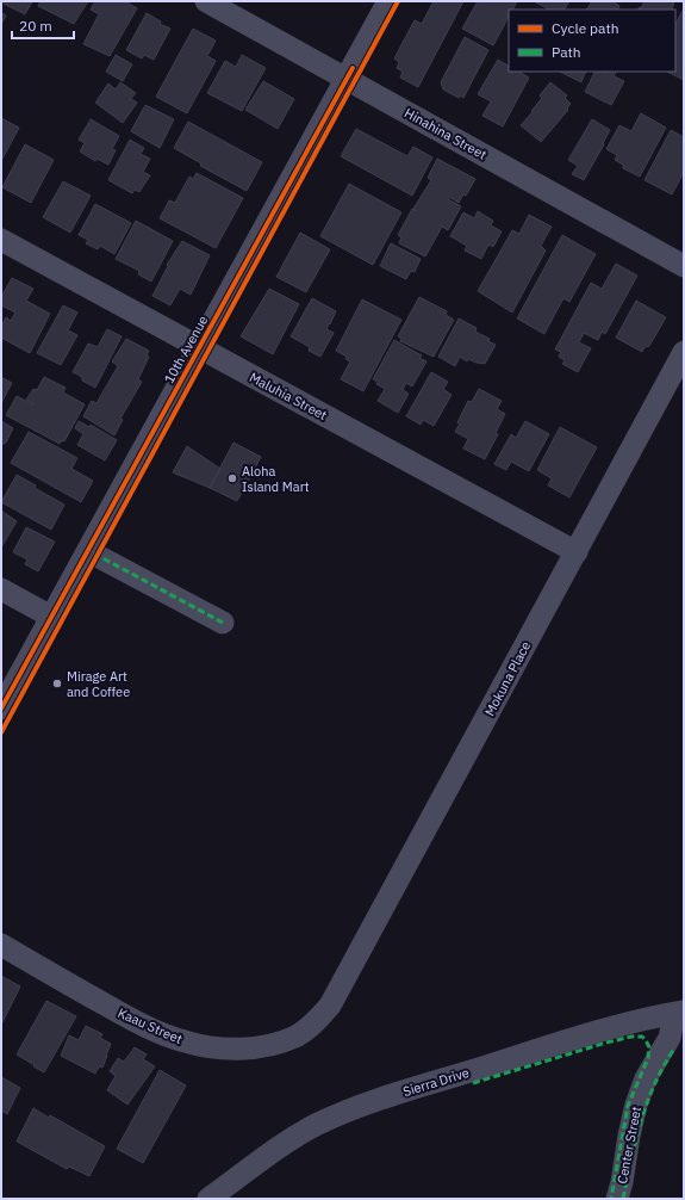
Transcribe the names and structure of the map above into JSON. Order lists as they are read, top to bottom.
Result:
{
  "streets": {
    "street": [
      "Hinahina Street",
      "10th Avenue",
      "Maluhia Street",
      "Mokuna Place",
      "Kaau Street",
      "Sierra Drive",
      "Center Street"
    ]
  },
  "crossings": [
    ["Hinahina Street", "10th Avenue"],
    ["10th Avenue", "Maluhia Street"],
    ["Maluhia Street", "Mokuna Place"],
    ["Mokuna Place", "Kaau Street"],
    ["Sierra Drive", "Center Street"]
  ],
  "places": ["Aloha Island Mart", "Mirage Art and Coffee"],
  "legend": ["Cycle path", "Path"],
  "scale_bar": "20 m"
}
